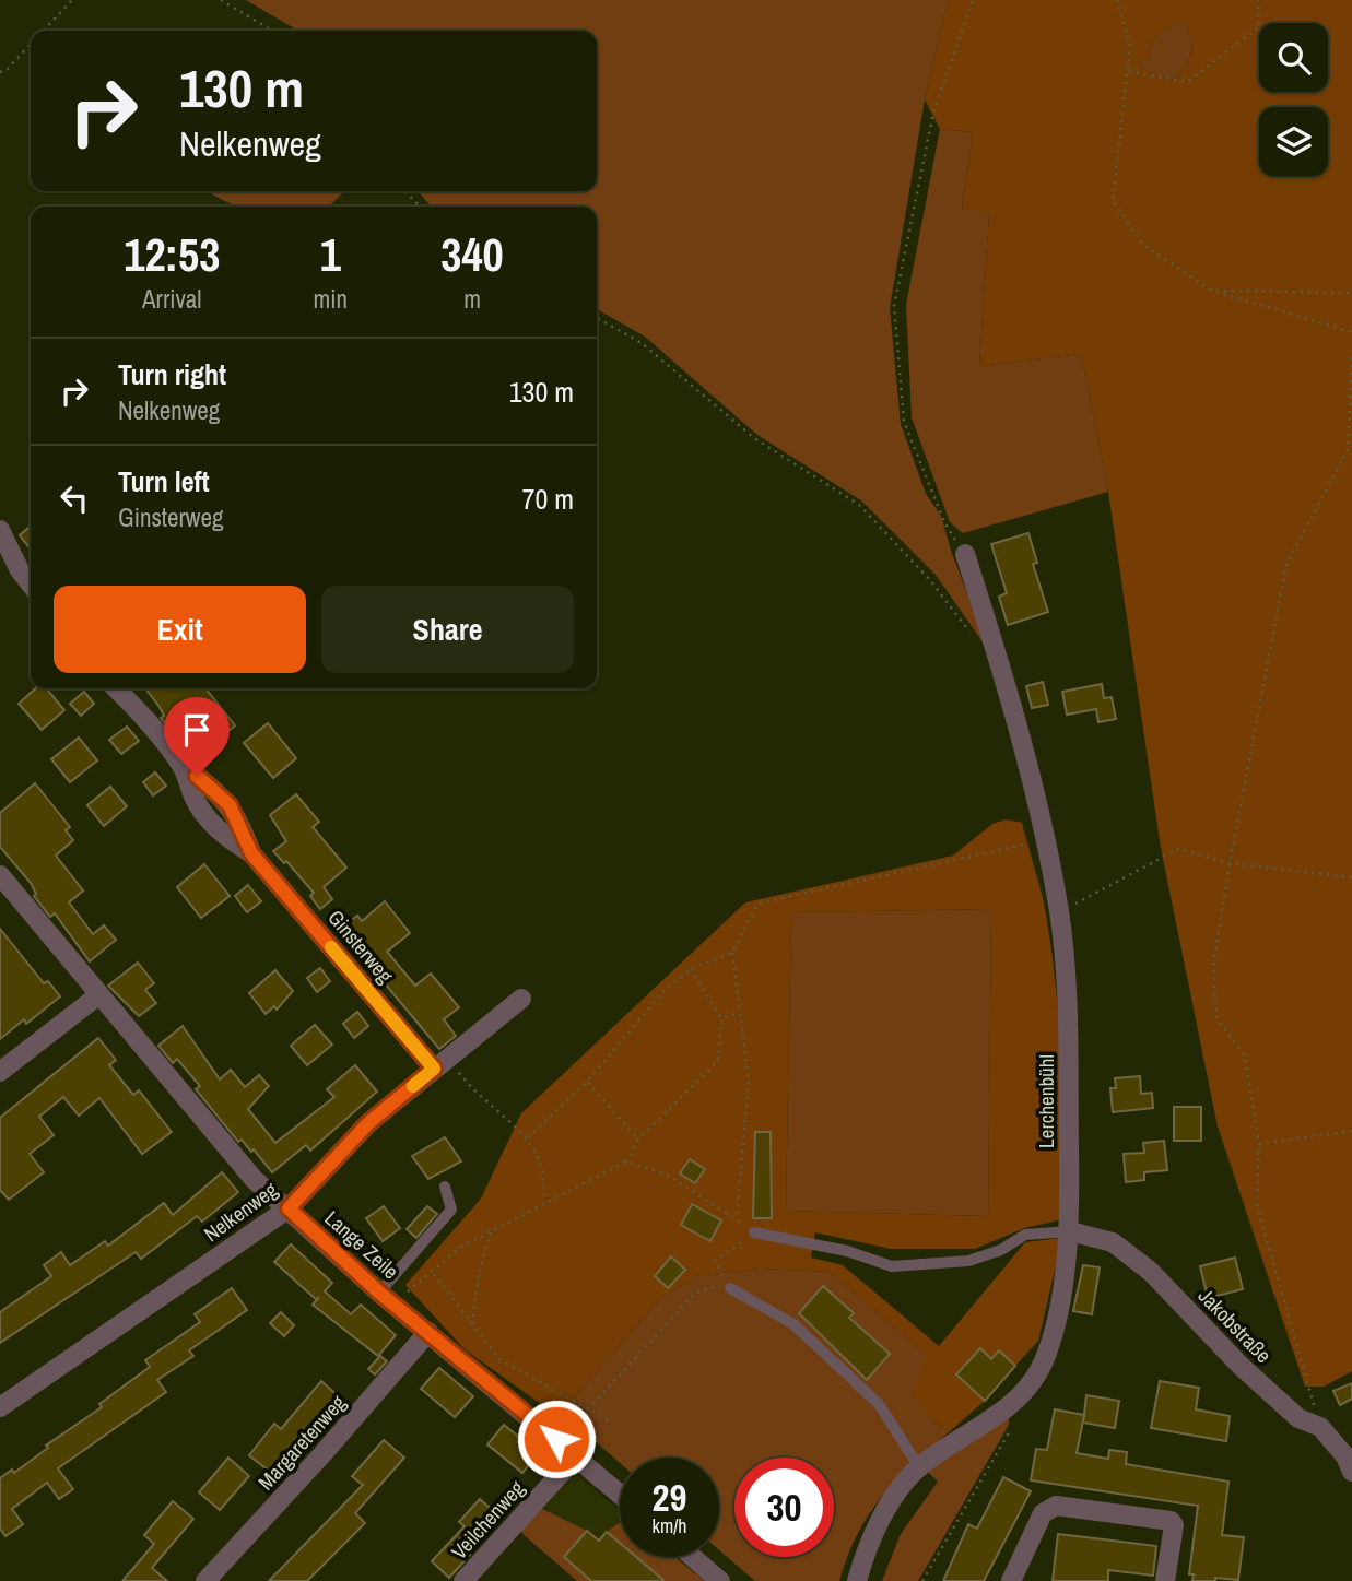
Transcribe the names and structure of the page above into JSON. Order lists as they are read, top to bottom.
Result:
{
  "streets": {
    "street": [
      "Ginsterweg",
      "Lerchenbühl",
      "Nelkenweg",
      "Lange Zeile",
      "Jakobstraße",
      "Margaretenweg",
      "Veilchenweg"
    ]
  },
  "crossings": [
    ["Ginsterweg", "Nelkenweg"],
    ["Lerchenbühl", "Jakobstraße"],
    ["Nelkenweg", "Lange Zeile"],
    ["Lange Zeile", "Margaretenweg"],
    ["Lange Zeile", "Veilchenweg"]
  ],
  "page": {
    "turn": ["130 m", "Nelkenweg"],
    "eta": [
      "12:53",
      "Arrival",
      "1",
      "min",
      "340",
      "m"
    ],
    "list": [
      {
        "name": "Turn right",
        "note": "Nelkenweg",
        "value": "130 m"
      },
      {
        "name": "Turn left",
        "note": "Ginsterweg",
        "value": "70 m"
      }
    ],
    "buttons": ["Exit", "Share"],
    "speed": "29 km/h",
    "limit": "30"
  }
}
